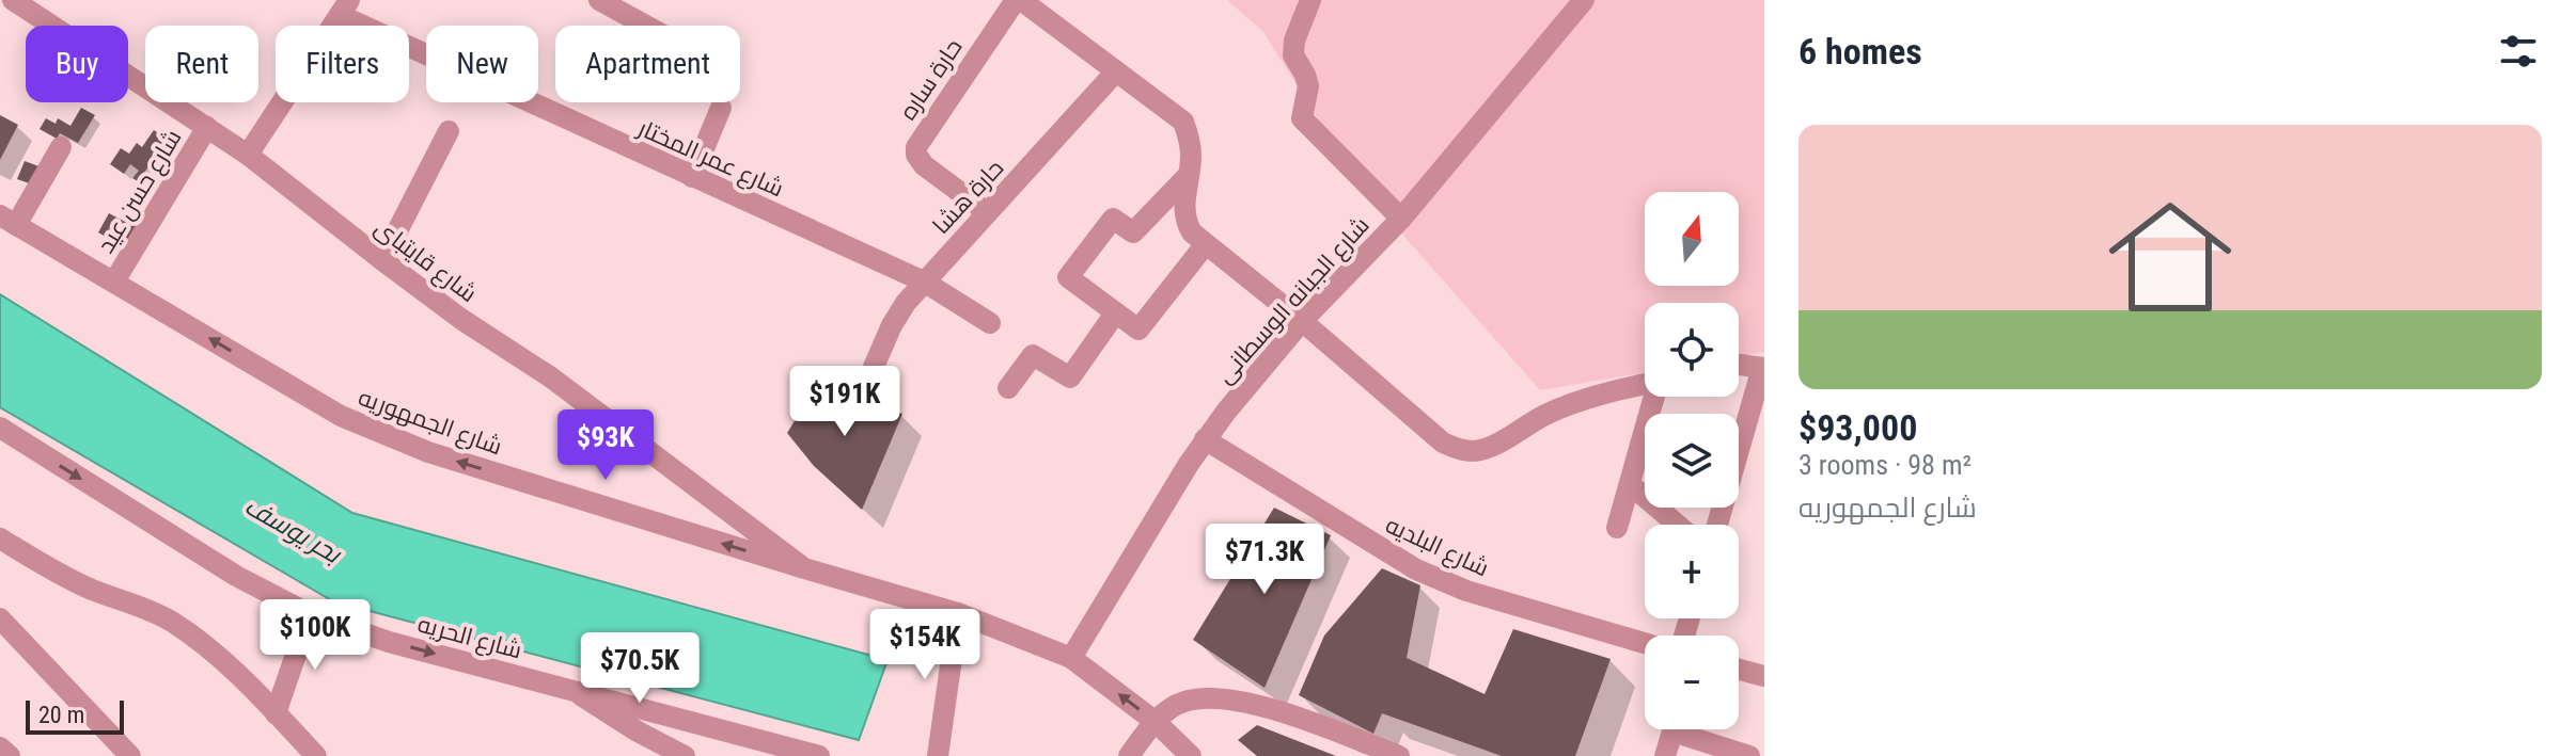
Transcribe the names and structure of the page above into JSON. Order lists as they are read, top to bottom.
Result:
{
  "streets": {
    "street": [
      "حارة ساره",
      "شارع عمر المختار",
      "شارع حسن عيد",
      "حارة هشا",
      "شارع قايتباى",
      "شارع الجبانه الوسطانى",
      "شارع الجمهوريه",
      "شارع البلديه",
      "شارع الحريه"
    ]
  },
  "crossings": [
    ["حارة ساره", "حارة هشا"],
    ["شارع عمر المختار", "حارة هشا"],
    ["شارع حسن عيد", "شارع قايتباى"],
    ["شارع حسن عيد", "شارع الجمهوريه"],
    ["شارع قايتباى", "شارع الجمهوريه"],
    ["شارع الجبانه الوسطانى", "شارع الجمهوريه"],
    ["شارع الجبانه الوسطانى", "شارع البلديه"]
  ],
  "one_way": ["شارع الجمهوريه"],
  "water": ["بحر يوسف"],
  "scale_bar": "20 m",
  "north": "top",
  "page": {
    "heading": "6 homes",
    "chip": [
      "Buy",
      "Rent",
      "Filters",
      "New",
      "Apartment"
    ],
    "list": [
      {
        "name": "$93,000",
        "note": "3 rooms · 98 m² · شارع الجمهوريه"
      }
    ],
    "map_buttons": ["+", "−"],
    "price": [
      "$191K",
      "$93K",
      "$71.3K",
      "$100K",
      "$154K",
      "$70.5K"
    ],
    "scale": "20 m"
  }
}
